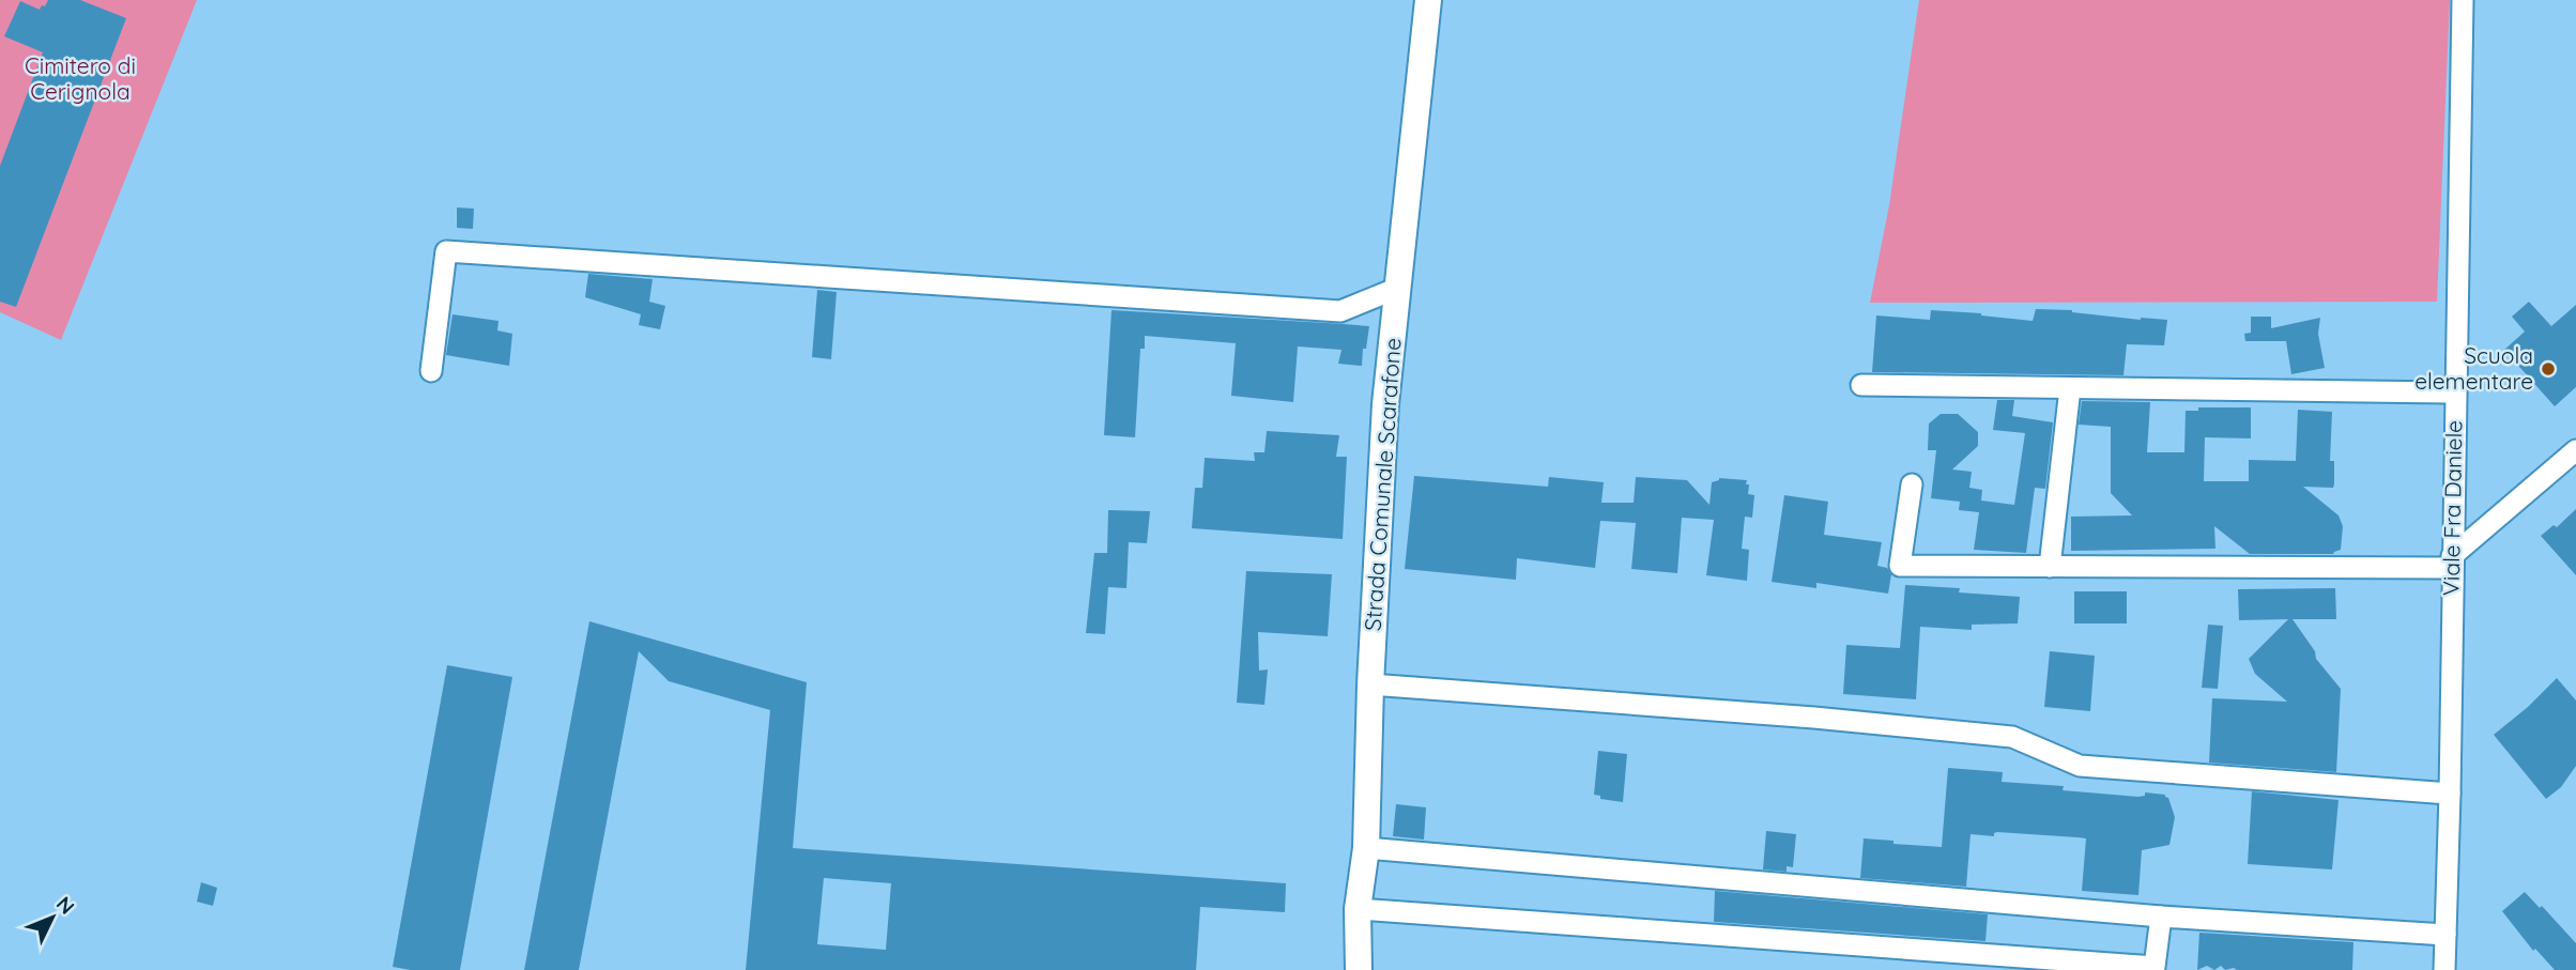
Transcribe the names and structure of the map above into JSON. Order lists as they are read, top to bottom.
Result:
{
  "streets": {
    "street": ["Strada Comunale Scarafone", "Viale Fra Daniele"]
  },
  "parks": ["Cimitero di Cerignola"],
  "places": ["Scuola elementare"],
  "north": "top right"
}
